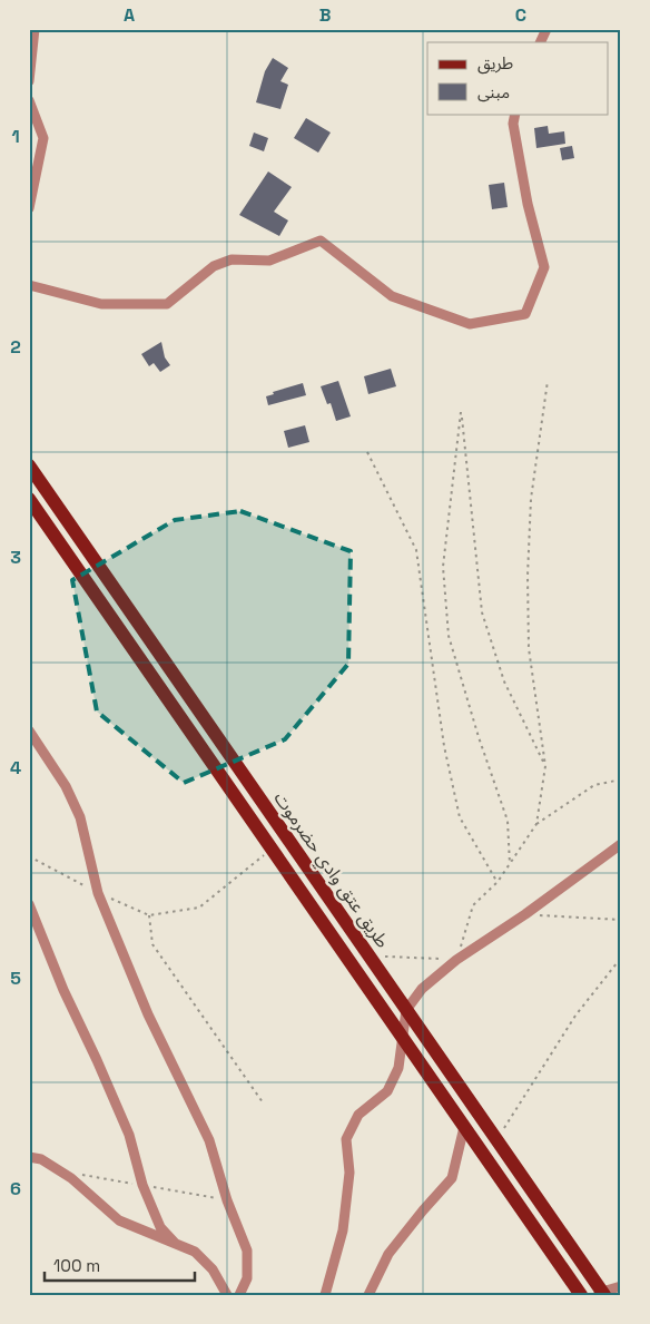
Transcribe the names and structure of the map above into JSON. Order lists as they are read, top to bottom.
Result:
{
  "streets": {
    "main road": ["طريق عتق وادي حضرموت"]
  },
  "legend": ["طريق", "مبنى"],
  "scale_bar": "100 m",
  "grid": {
    "columns": ["A", "B", "C"],
    "rows": [
      "1",
      "2",
      "3",
      "4",
      "5",
      "6"
    ]
  }
}
